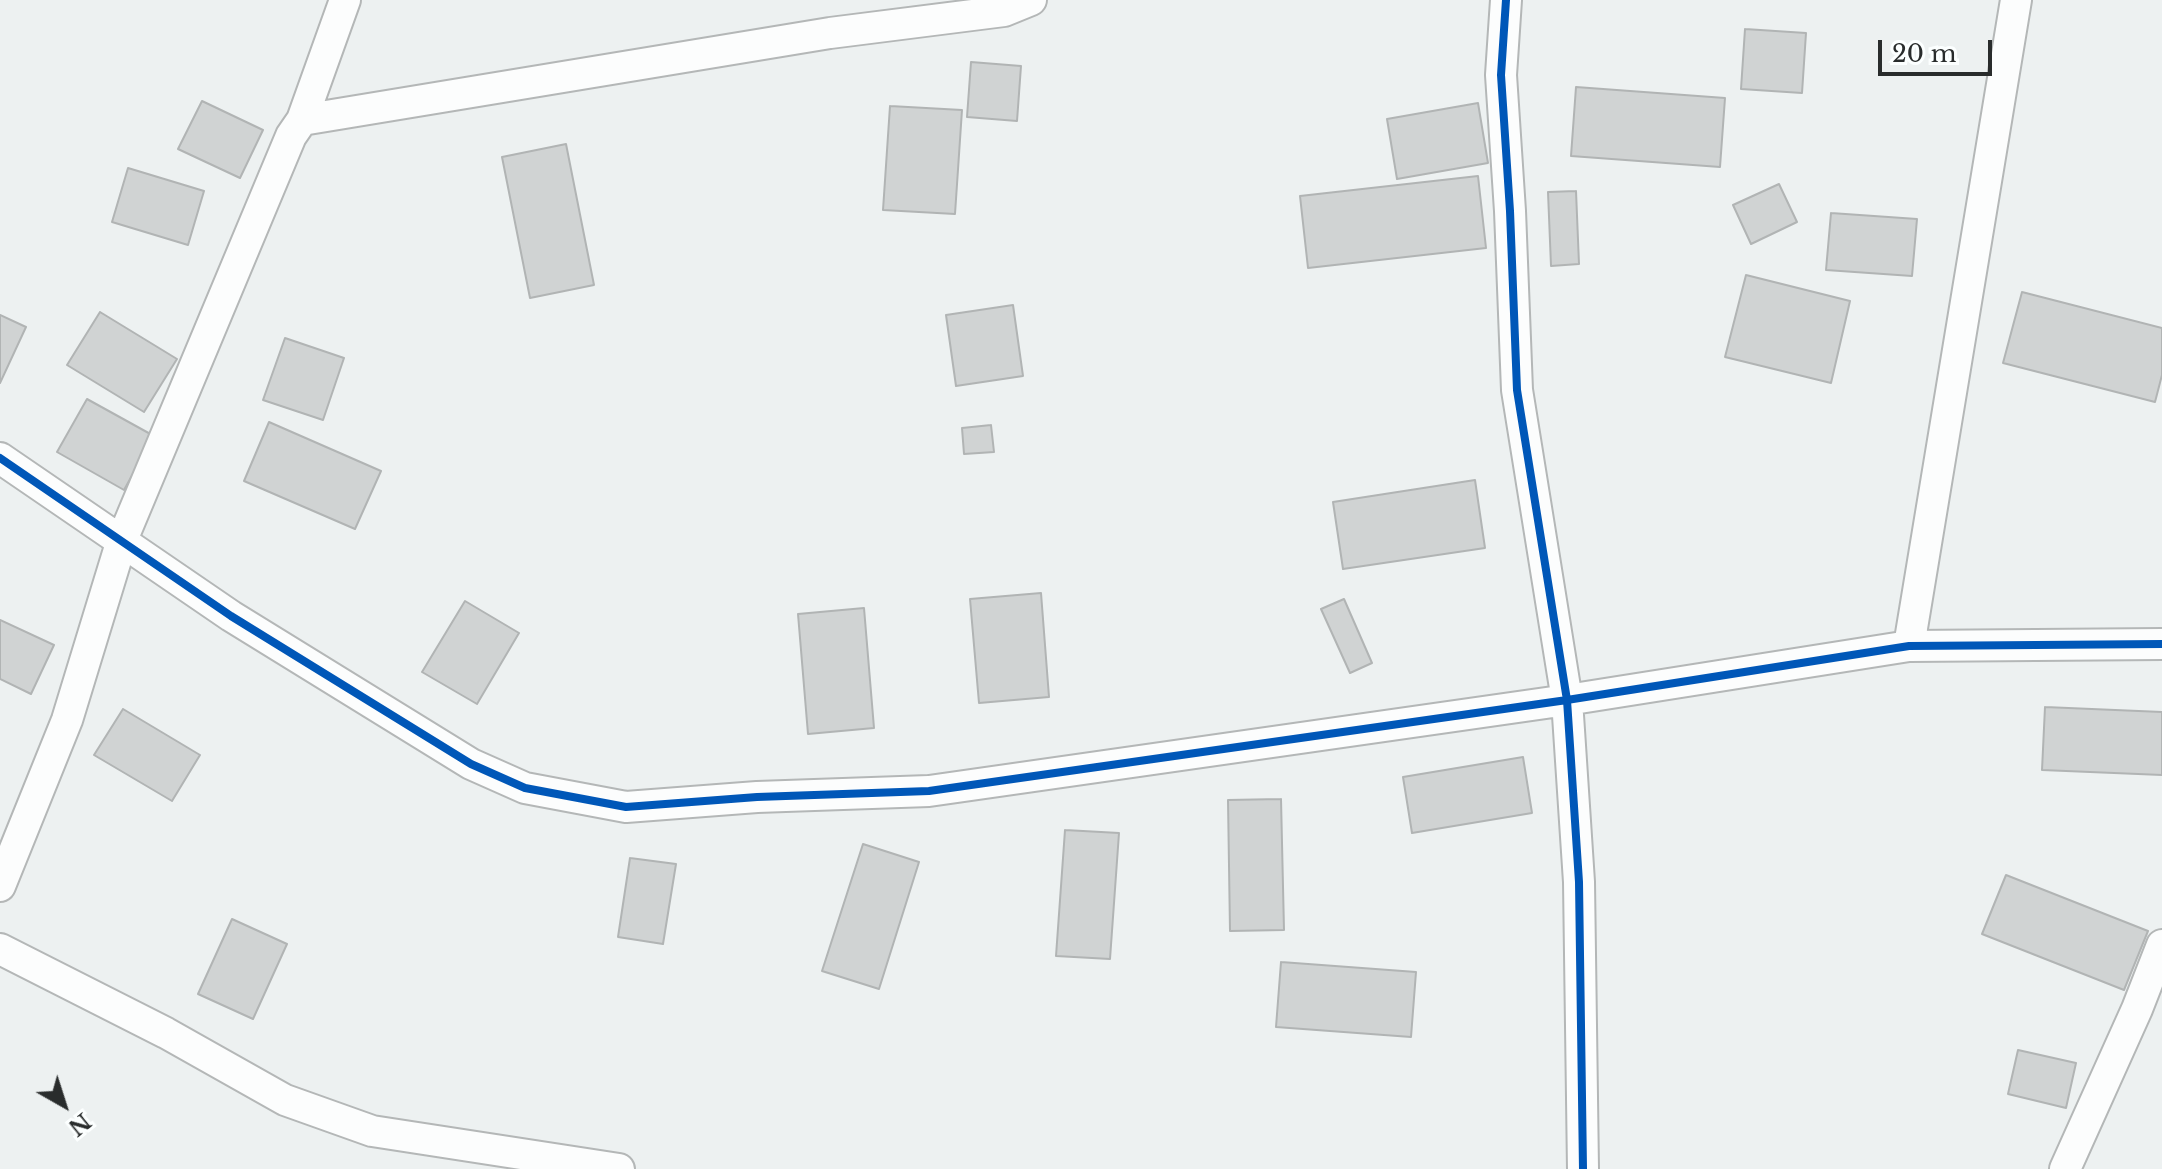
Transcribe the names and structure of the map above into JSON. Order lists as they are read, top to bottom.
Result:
{
  "scale_bar": "20 m",
  "north": "bottom right"
}
